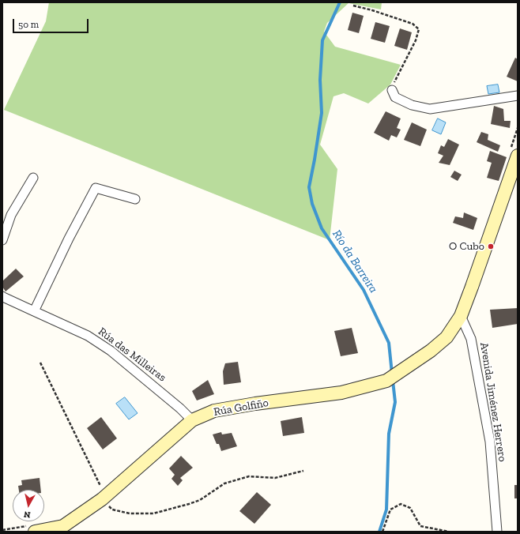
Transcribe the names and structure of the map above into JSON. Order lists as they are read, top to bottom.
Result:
{
  "streets": {
    "main road": ["Rúa Golfiño"],
    "street": ["Rúa das Milleiras", "Avenida Jiménez Herrero"]
  },
  "crossings": [
    ["Rúa das Milleiras", "Rúa Golfiño"],
    ["Avenida Jiménez Herrero", "Rúa Golfiño"]
  ],
  "water": ["Río da Barreira"],
  "places": ["O Cubo"],
  "scale_bar": "50 m",
  "north": "bottom"
}
